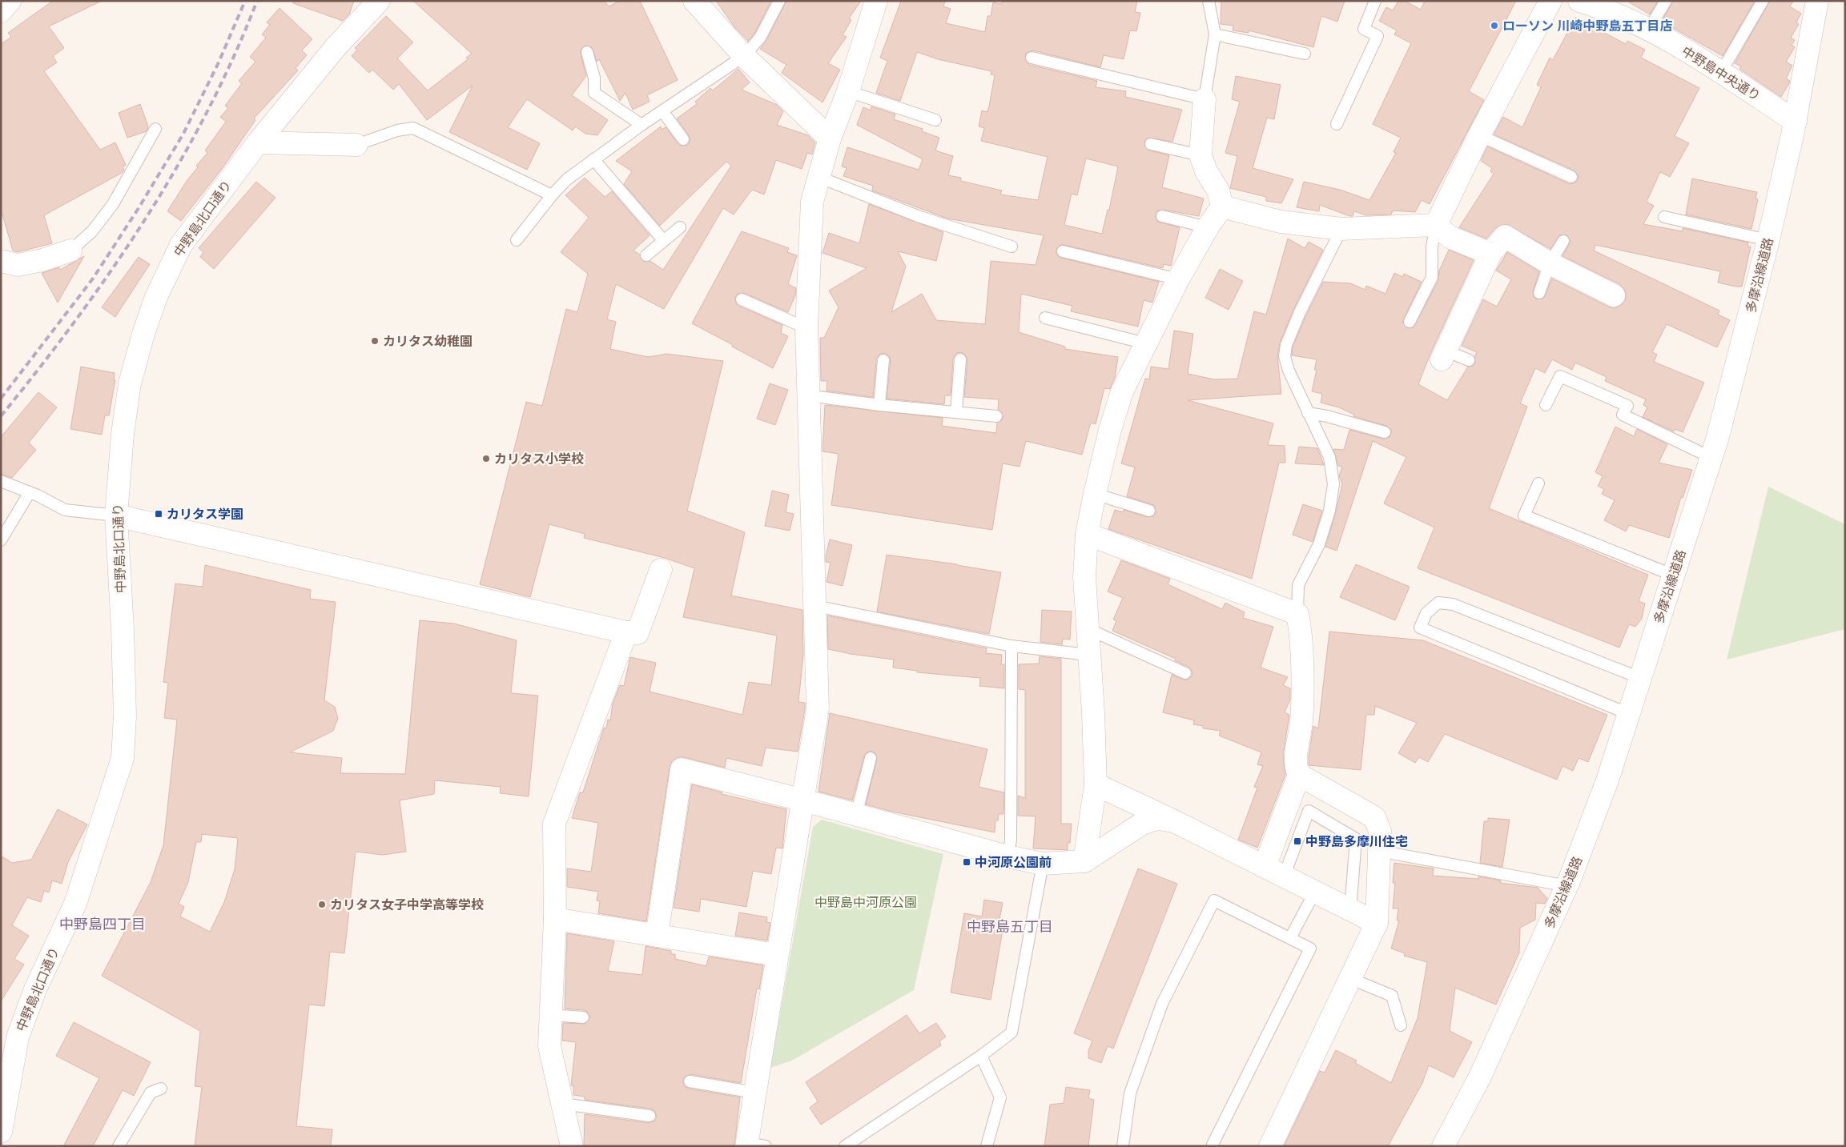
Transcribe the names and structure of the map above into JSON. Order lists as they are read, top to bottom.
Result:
{
  "streets": {
    "street": ["中野島中央通り", "中野島北口通り", "多摩沿線道路"]
  },
  "crossings": [
    ["中野島中央通り", "多摩沿線道路"]
  ],
  "districts": ["中野島四丁目", "中野島五丁目"],
  "parks": ["中野島中河原公園"],
  "places": {
    "other": [
      "ローソン 川崎中野島五丁目店",
      "カリタス幼稚園",
      "カリタス小学校",
      "カリタス女子中学高等学校"
    ],
    "transit": ["カリタス学園", "中野島多摩川住宅", "中河原公園前"]
  }
}
